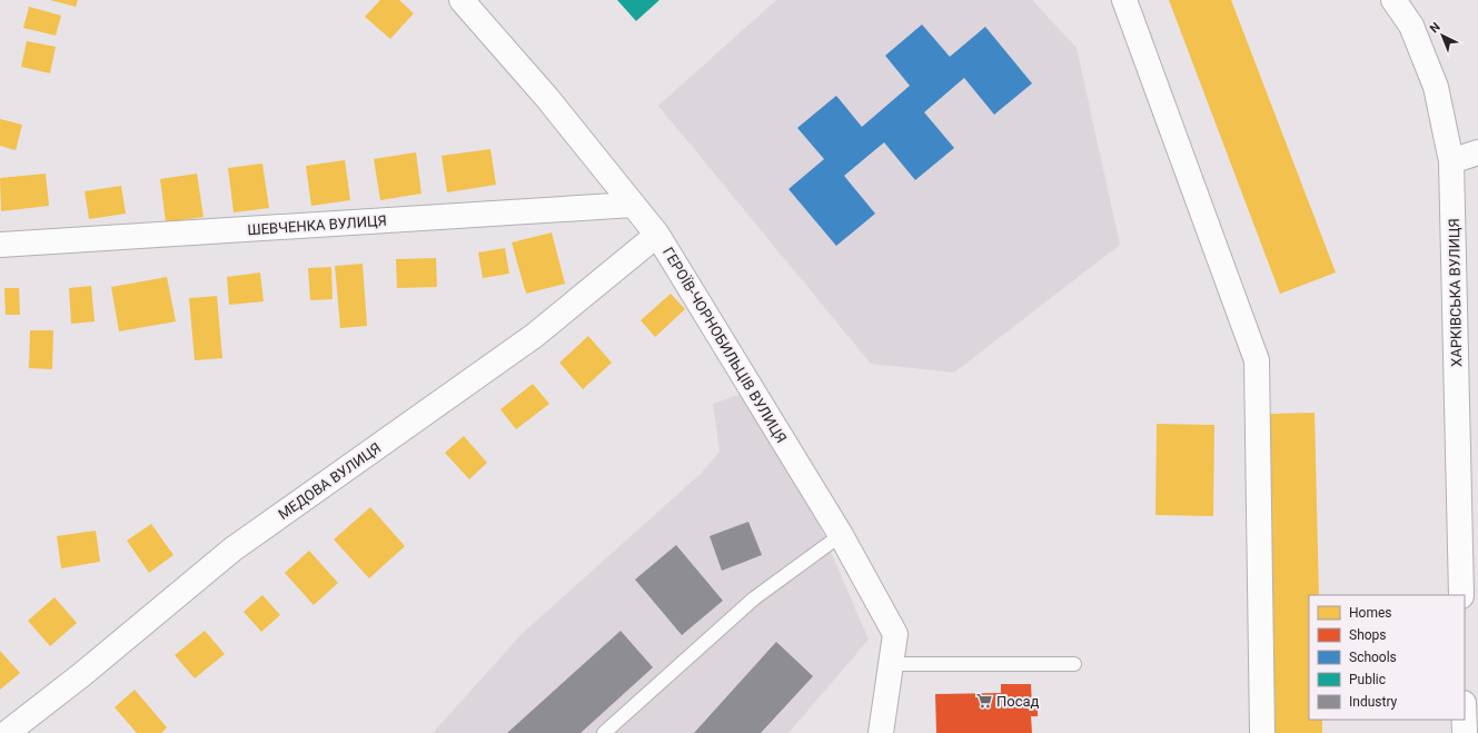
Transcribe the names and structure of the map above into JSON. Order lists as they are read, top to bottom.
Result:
{
  "streets": {
    "street": [
      "ШЕВЧЕНКА ВУЛИЦЯ",
      "ХАРКІВСЬКА ВУЛИЦЯ",
      "ГЕРОЇВ-ЧОРНОБИЛЬЦІВ ВУЛИЦЯ",
      "МЕДОВА ВУЛИЦЯ"
    ]
  },
  "crossings": [
    ["ШЕВЧЕНКА ВУЛИЦЯ", "ГЕРОЇВ-ЧОРНОБИЛЬЦІВ ВУЛИЦЯ"],
    ["ГЕРОЇВ-ЧОРНОБИЛЬЦІВ ВУЛИЦЯ", "МЕДОВА ВУЛИЦЯ"]
  ],
  "places": {
    "supermarket": ["Посад"]
  },
  "legend": [
    "Homes",
    "Shops",
    "Schools",
    "Public",
    "Industry"
  ],
  "north": "top left"
}
